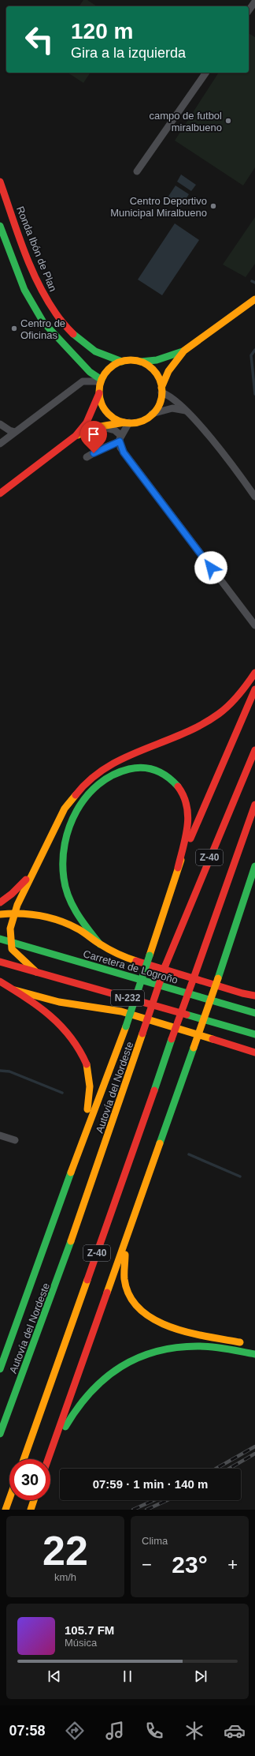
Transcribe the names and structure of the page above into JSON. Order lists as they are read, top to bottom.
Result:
{
  "streets": {
    "main road": [
      "Ronda Ibón de Plan",
      "Z-40",
      "Carretera de Logroño",
      "N-232",
      "Autovía del Nordeste"
    ]
  },
  "places": ["campo de futbol miralbueno", "Centro Deportivo Municipal Miralbueno", "Centro de Oficinas"],
  "page": {
    "turn": ["120 m", "Gira a la izquierda"],
    "limit": "30",
    "trip": "07:59 · 1 min · 140 m",
    "tile": [
      ["22", "km/h"],
      "Clima"
    ],
    "heat": ["−", "23°", "+"],
    "song": ["105.7 FM", "Música"],
    "tabs": "07:58"
  }
}
